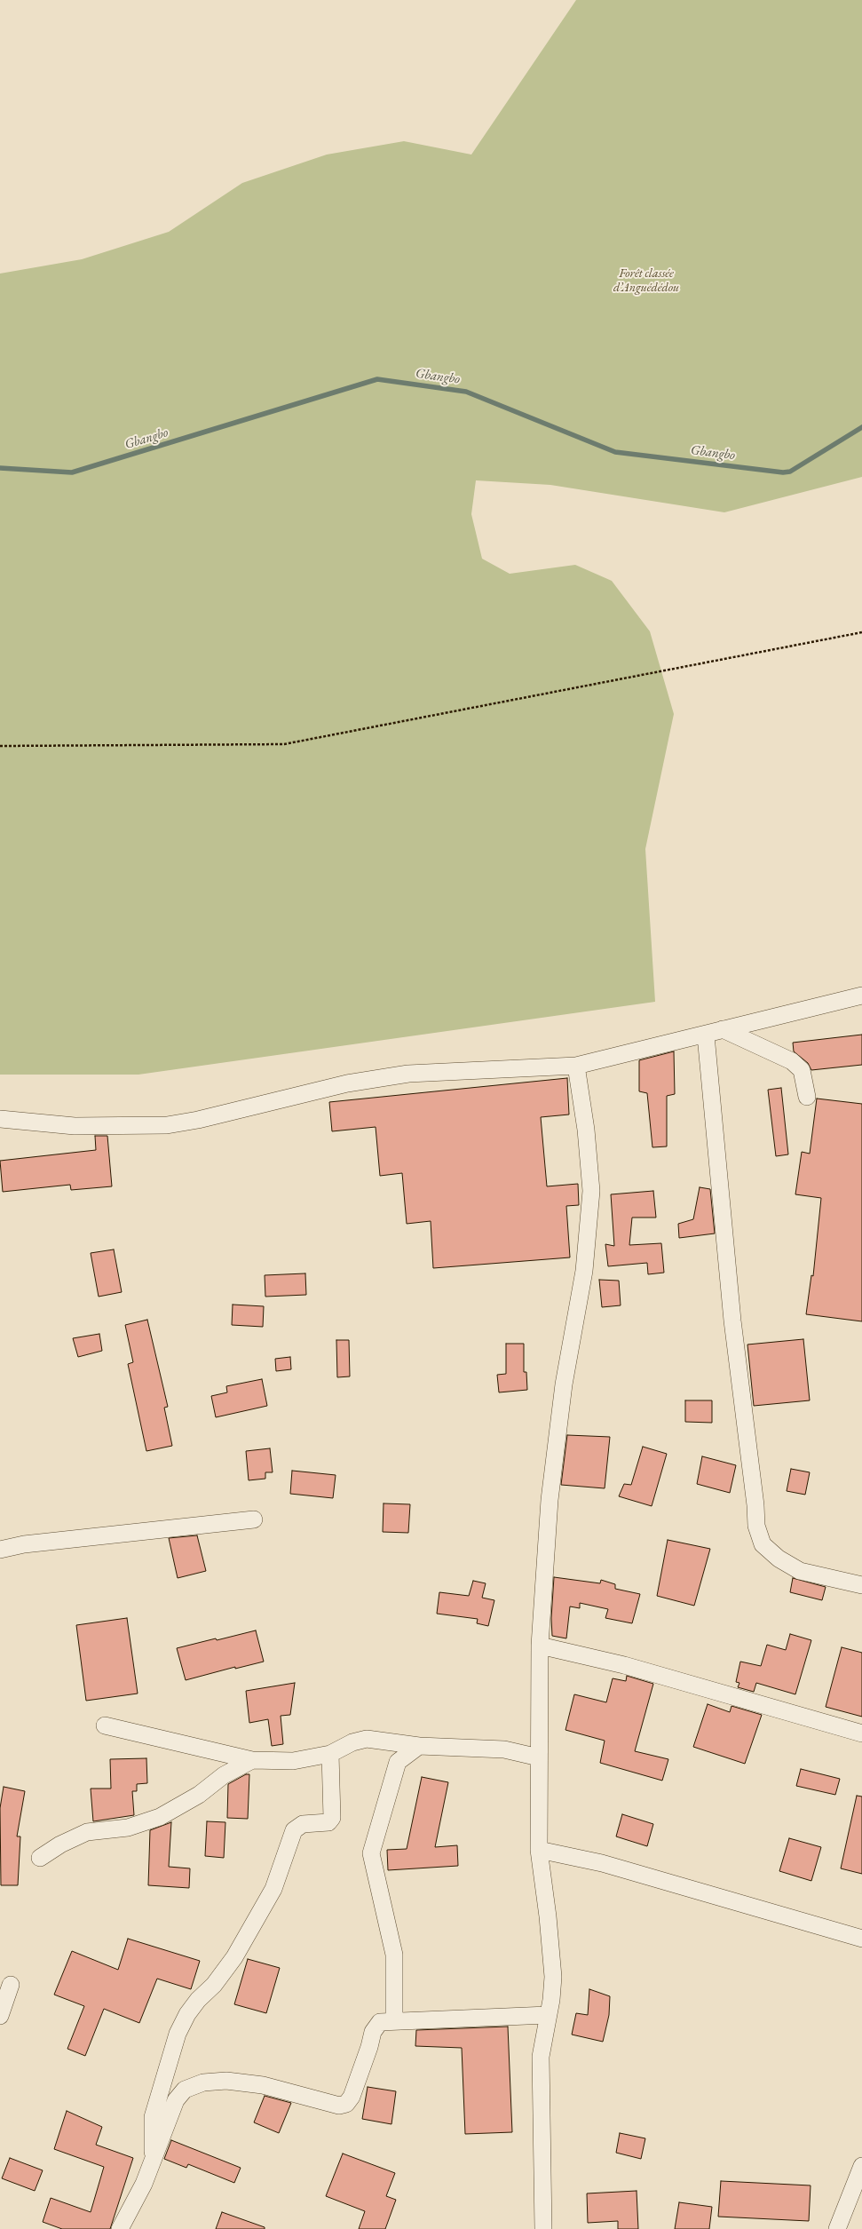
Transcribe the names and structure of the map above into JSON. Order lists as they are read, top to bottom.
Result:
{
  "water": ["Gbangbo"],
  "parks": ["Forêt classée d’Anguédédou"]
}
